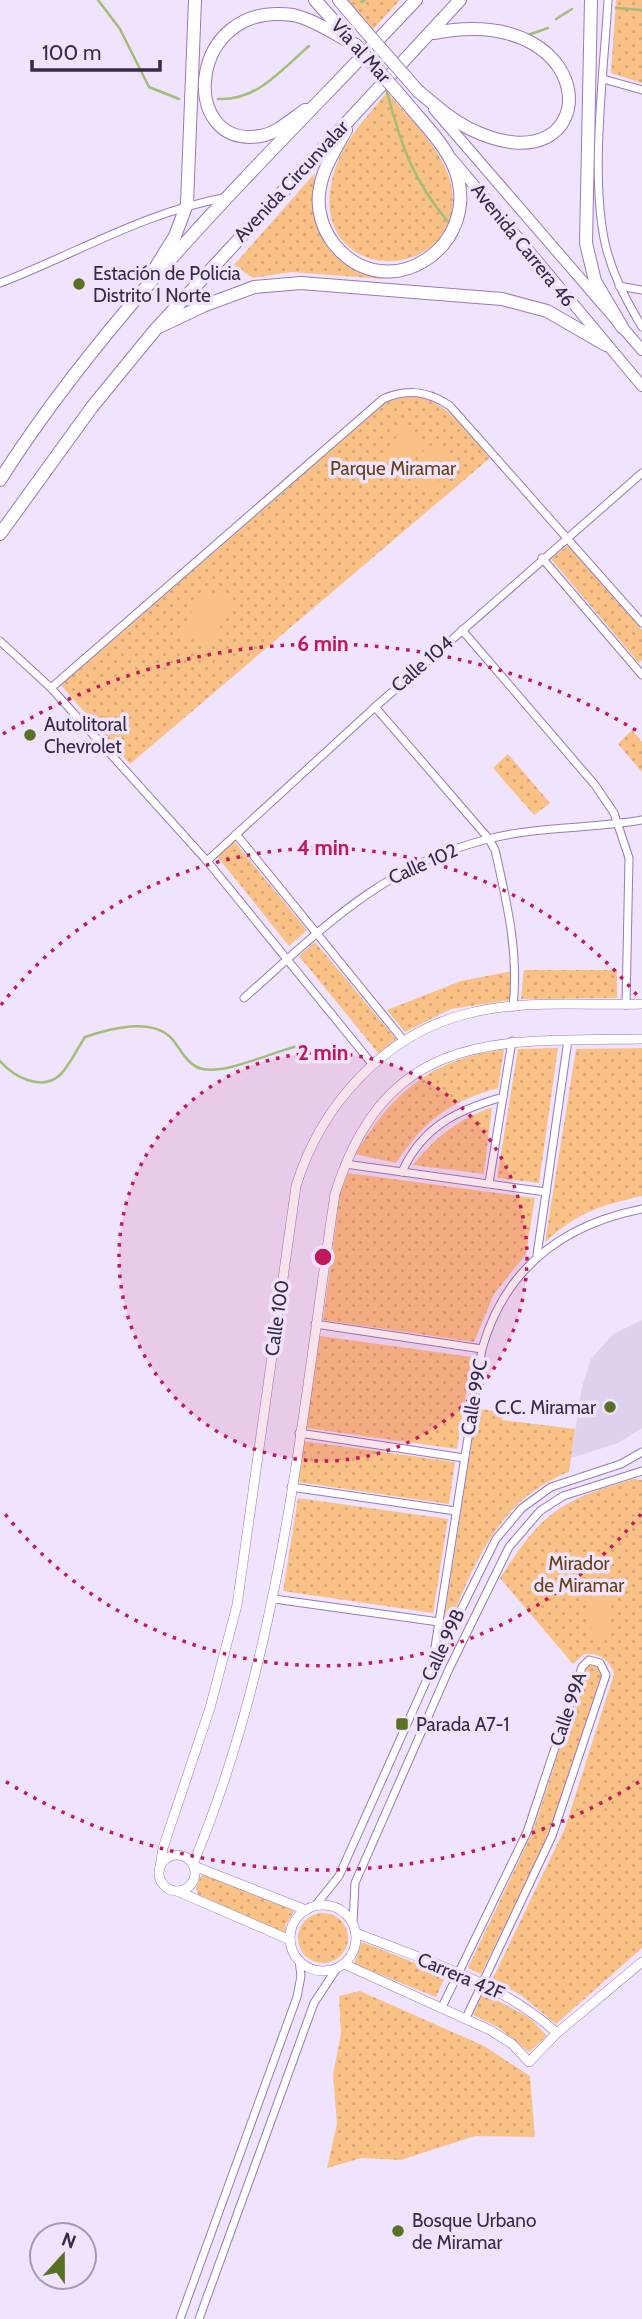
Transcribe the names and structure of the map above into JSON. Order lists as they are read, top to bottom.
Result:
{
  "streets": {
    "highway": ["Vía al Mar", "Avenida Circunvalar"],
    "main road": ["Avenida Carrera 46"],
    "street": [
      "Calle 104",
      "Calle 102",
      "Calle 100",
      "Calle 99C",
      "Calle 99B",
      "Calle 99A",
      "Carrera 42F"
    ]
  },
  "crossings": [
    ["Vía al Mar", "Avenida Circunvalar"],
    ["Vía al Mar", "Avenida Carrera 46"],
    ["Calle 99C", "Calle 99B"],
    ["Calle 99B", "Carrera 42F"],
    ["Calle 99A", "Carrera 42F"]
  ],
  "parks": ["Parque Miramar", "Mirador de Miramar"],
  "places": {
    "other": [
      "Estación de Policia Distrito I Norte",
      "Autolitoral Chevrolet",
      "C.C. Miramar",
      "Bosque Urbano de Miramar"
    ],
    "transit": ["Parada A7-1"]
  },
  "scale_bar": "100 m",
  "north": "top",
  "rings": ["6 min", "4 min", "2 min"]
}
